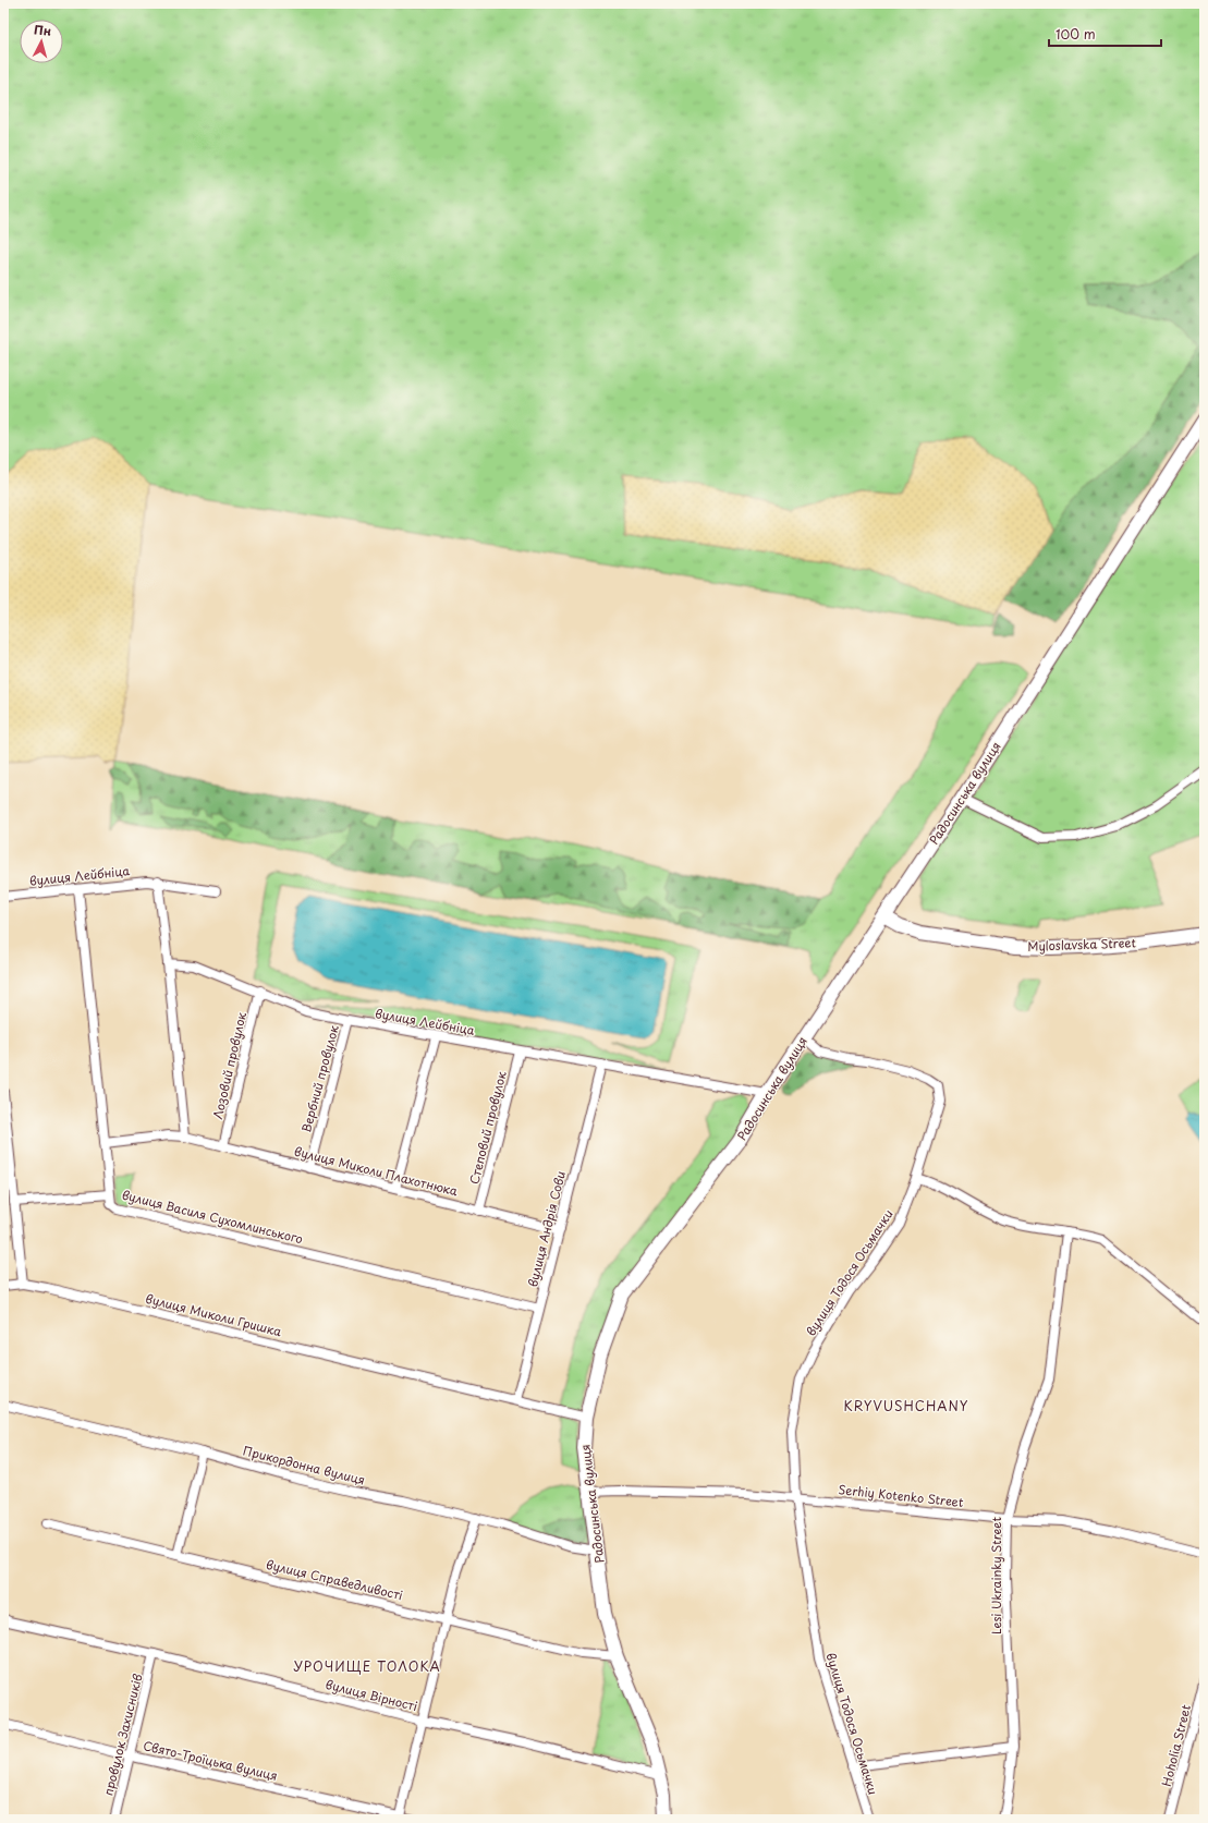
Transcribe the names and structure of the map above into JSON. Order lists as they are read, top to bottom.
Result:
{
  "streets": {
    "street": [
      "Радосинська вулиця",
      "вулиця Лейбніца",
      "Myloslavska Street",
      "Лозовий провулок",
      "Вербний провулок",
      "Степовий провулок",
      "вулиця Миколи Плахотнюка",
      "вулиця Василя Сухомлинського",
      "вулиця Андрія Сови",
      "вулиця Тодося Осьмачки",
      "вулиця Миколи Гришка",
      "Прикордонна вулиця",
      "Serhiy Kotenko Street",
      "Lesi Ukrainky Street",
      "вулиця Справедливості",
      "вулиця Вірності",
      "провулок Захисників",
      "Hoholia Street",
      "Свято-Троїцька вулиця"
    ]
  },
  "crossings": [
    ["Радосинська вулиця", "вулиця Лейбніца"],
    ["Радосинська вулиця", "Myloslavska Street"],
    ["Радосинська вулиця", "вулиця Тодося Осьмачки"],
    ["Радосинська вулиця", "вулиця Миколи Гришка"],
    ["Радосинська вулиця", "Прикордонна вулиця"],
    ["Радосинська вулиця", "Serhiy Kotenko Street"],
    ["Радосинська вулиця", "вулиця Справедливості"],
    ["Радосинська вулиця", "вулиця Вірності"],
    ["вулиця Лейбніца", "Лозовий провулок"],
    ["вулиця Лейбніца", "Вербний провулок"],
    ["вулиця Лейбніца", "Степовий провулок"],
    ["вулиця Лейбніца", "вулиця Василя Сухомлинського"],
    ["вулиця Лейбніца", "вулиця Андрія Сови"],
    ["Лозовий провулок", "вулиця Миколи Плахотнюка"],
    ["Вербний провулок", "вулиця Миколи Плахотнюка"],
    ["Степовий провулок", "вулиця Миколи Плахотнюка"],
    ["вулиця Миколи Плахотнюка", "вулиця Василя Сухомлинського"],
    ["вулиця Миколи Плахотнюка", "вулиця Андрія Сови"],
    ["вулиця Василя Сухомлинського", "вулиця Андрія Сови"],
    ["вулиця Андрія Сови", "вулиця Миколи Гришка"],
    ["вулиця Тодося Осьмачки", "Serhiy Kotenko Street"],
    ["Serhiy Kotenko Street", "Lesi Ukrainky Street"],
    ["вулиця Вірності", "провулок Захисників"],
    ["провулок Захисників", "Свято-Троїцька вулиця"]
  ],
  "districts": ["KRYVUSHCHANY", "УРОЧИЩЕ ТОЛОКА"],
  "scale_bar": "100 m",
  "north": "top"
}
